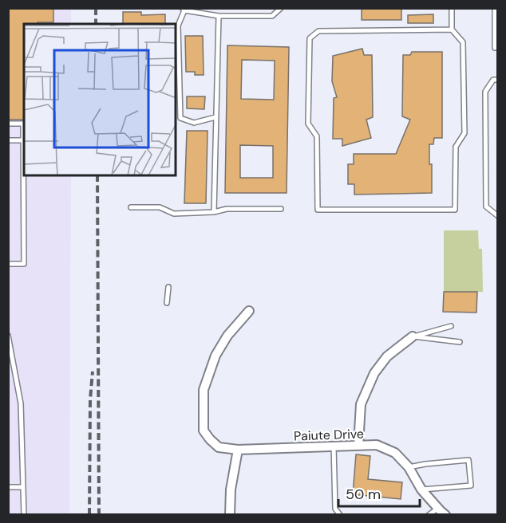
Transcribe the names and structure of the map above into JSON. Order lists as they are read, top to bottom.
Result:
{
  "streets": {
    "street": ["Paiute Drive"]
  },
  "scale_bar": "50 m"
}
